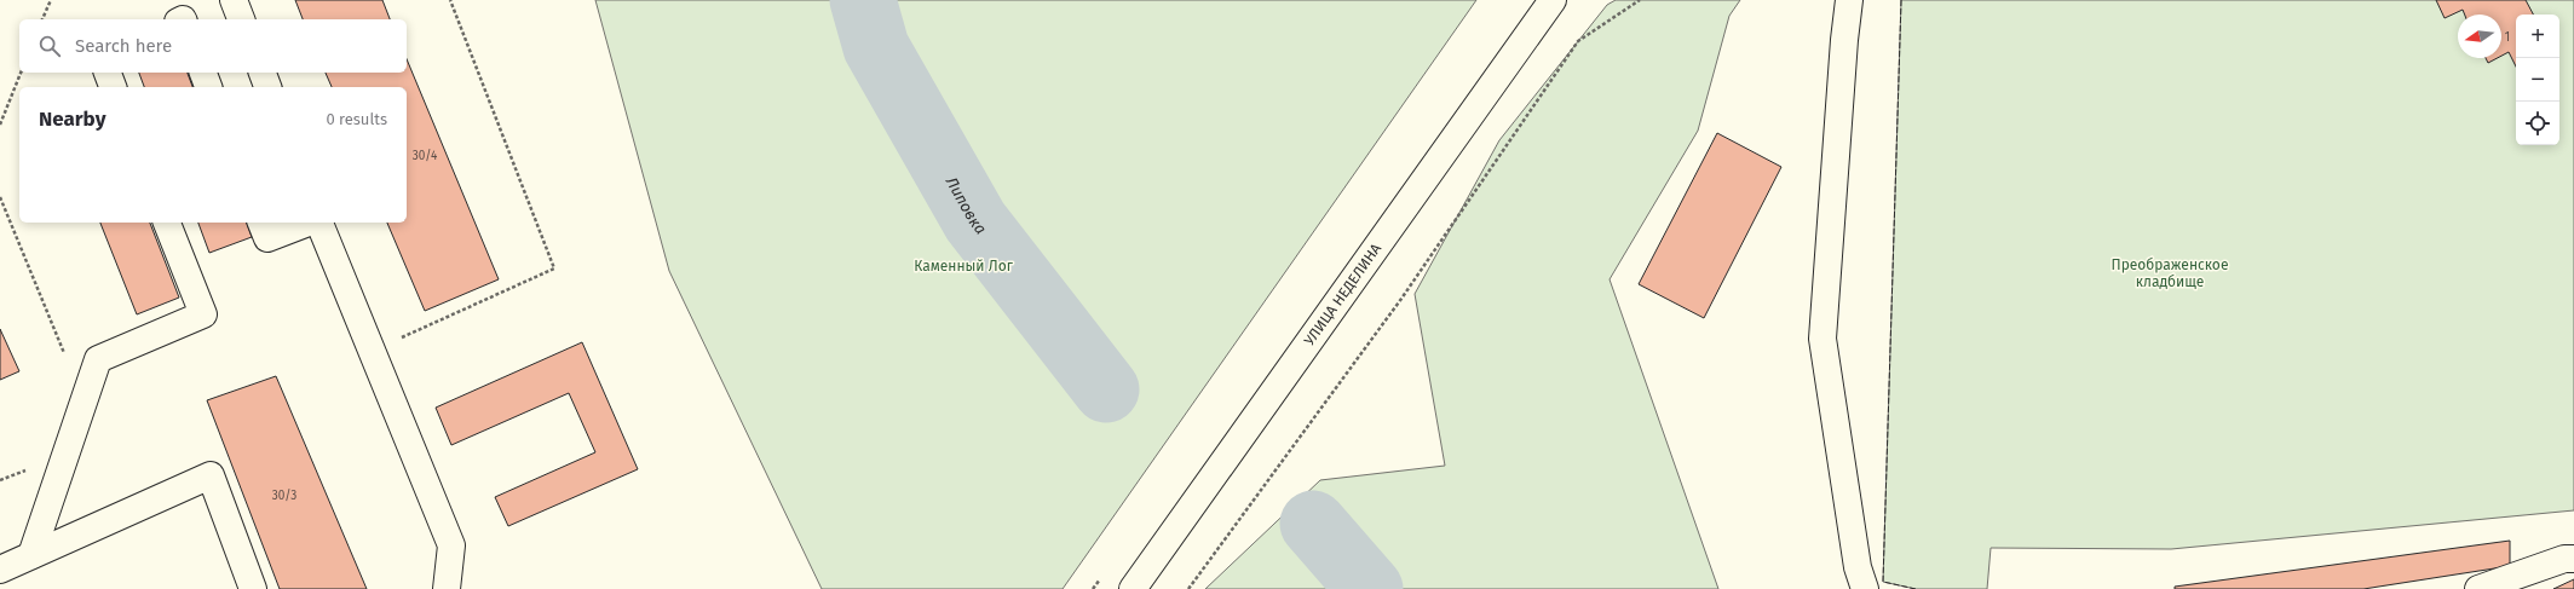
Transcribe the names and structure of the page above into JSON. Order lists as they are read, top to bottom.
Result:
{
  "streets": {
    "street": ["УЛИЦА НЕДЕЛИНА"]
  },
  "water": ["Липовка"],
  "parks": ["Преображенское кладбище", "Каменный Лог"],
  "house_numbers": ["1", "30/4", "30/3"],
  "north": "left",
  "page": {
    "map_buttons": ["+", "−"],
    "search": "Search here",
    "heading": ["Nearby", "0 results"]
  }
}
